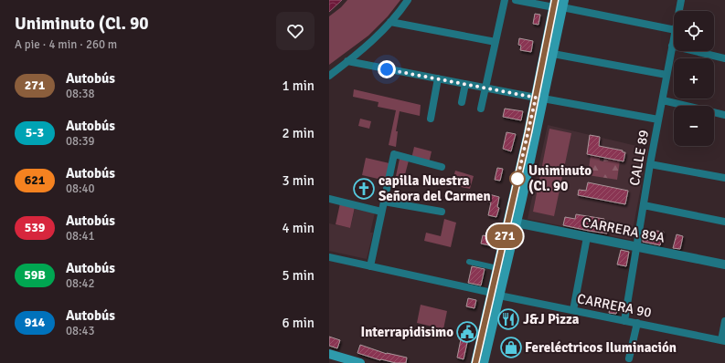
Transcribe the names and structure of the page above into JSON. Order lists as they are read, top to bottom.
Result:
{
  "streets": {
    "street": ["CALLE 89", "CARRERA 89A", "CARRERA 90"]
  },
  "crossings": [
    ["CALLE 89", "CARRERA 89A"],
    ["CALLE 89", "CARRERA 90"]
  ],
  "places": {
    "other": ["Uniminuto (Cl. 90"],
    "church": ["capilla Nuestra Señora del Carmen"],
    "restaurant": ["J&J Pizza"],
    "public building": ["Interrapidisimo"],
    "shop": ["Fereléctricos Iluminación"]
  },
  "lines": ["bus line 271"],
  "page": {
    "heading": ["Uniminuto (Cl. 90", "A pie · 4 min · 260 m"],
    "on_map": "271",
    "map_buttons": ["+", "−"],
    "list": [
      {
        "mark": "271",
        "name": "Autobús",
        "note": "08:38",
        "value": "1 min"
      },
      {
        "mark": "5-3",
        "name": "Autobús",
        "note": "08:39",
        "value": "2 min"
      },
      {
        "mark": "621",
        "name": "Autobús",
        "note": "08:40",
        "value": "3 min"
      },
      {
        "mark": "539",
        "name": "Autobús",
        "note": "08:41",
        "value": "4 min"
      },
      {
        "mark": "59B",
        "name": "Autobús",
        "note": "08:42",
        "value": "5 min"
      },
      {
        "mark": "914",
        "name": "Autobús",
        "note": "08:43",
        "value": "6 min"
      }
    ]
  }
}
